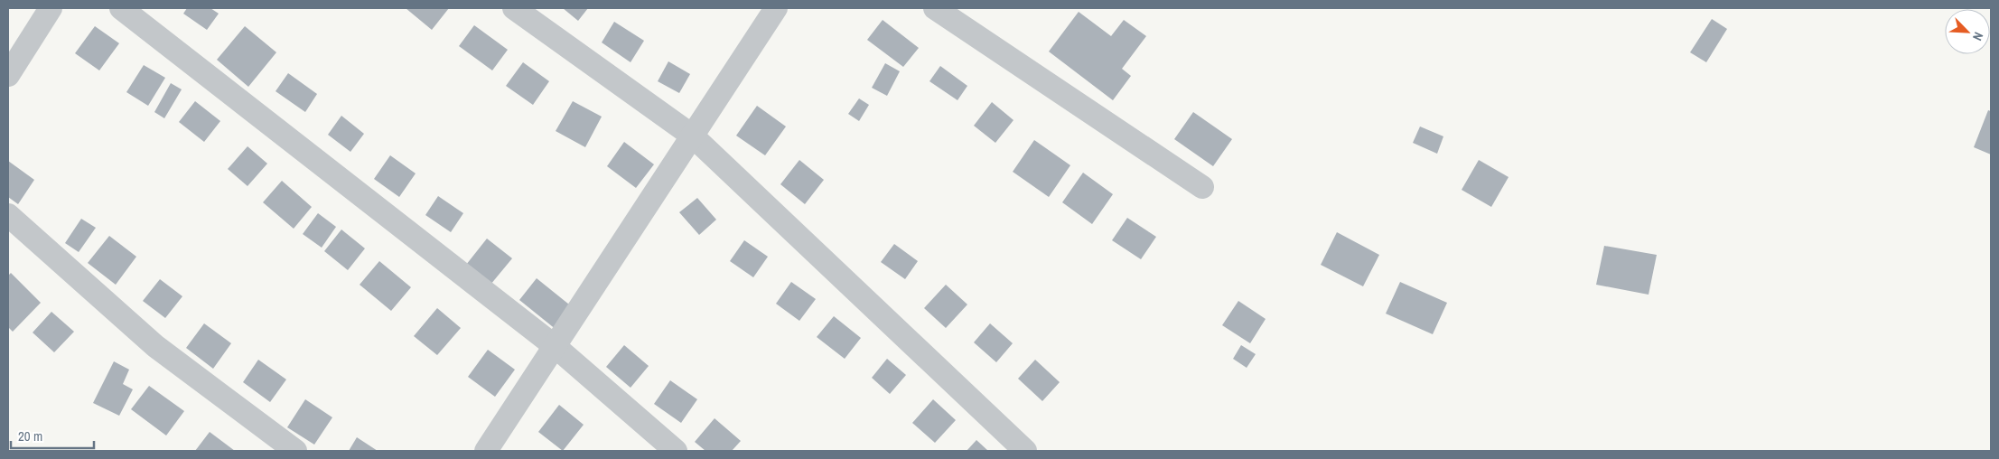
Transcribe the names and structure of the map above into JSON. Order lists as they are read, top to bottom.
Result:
{
  "scale_bar": "20 m",
  "north": "bottom right"
}
